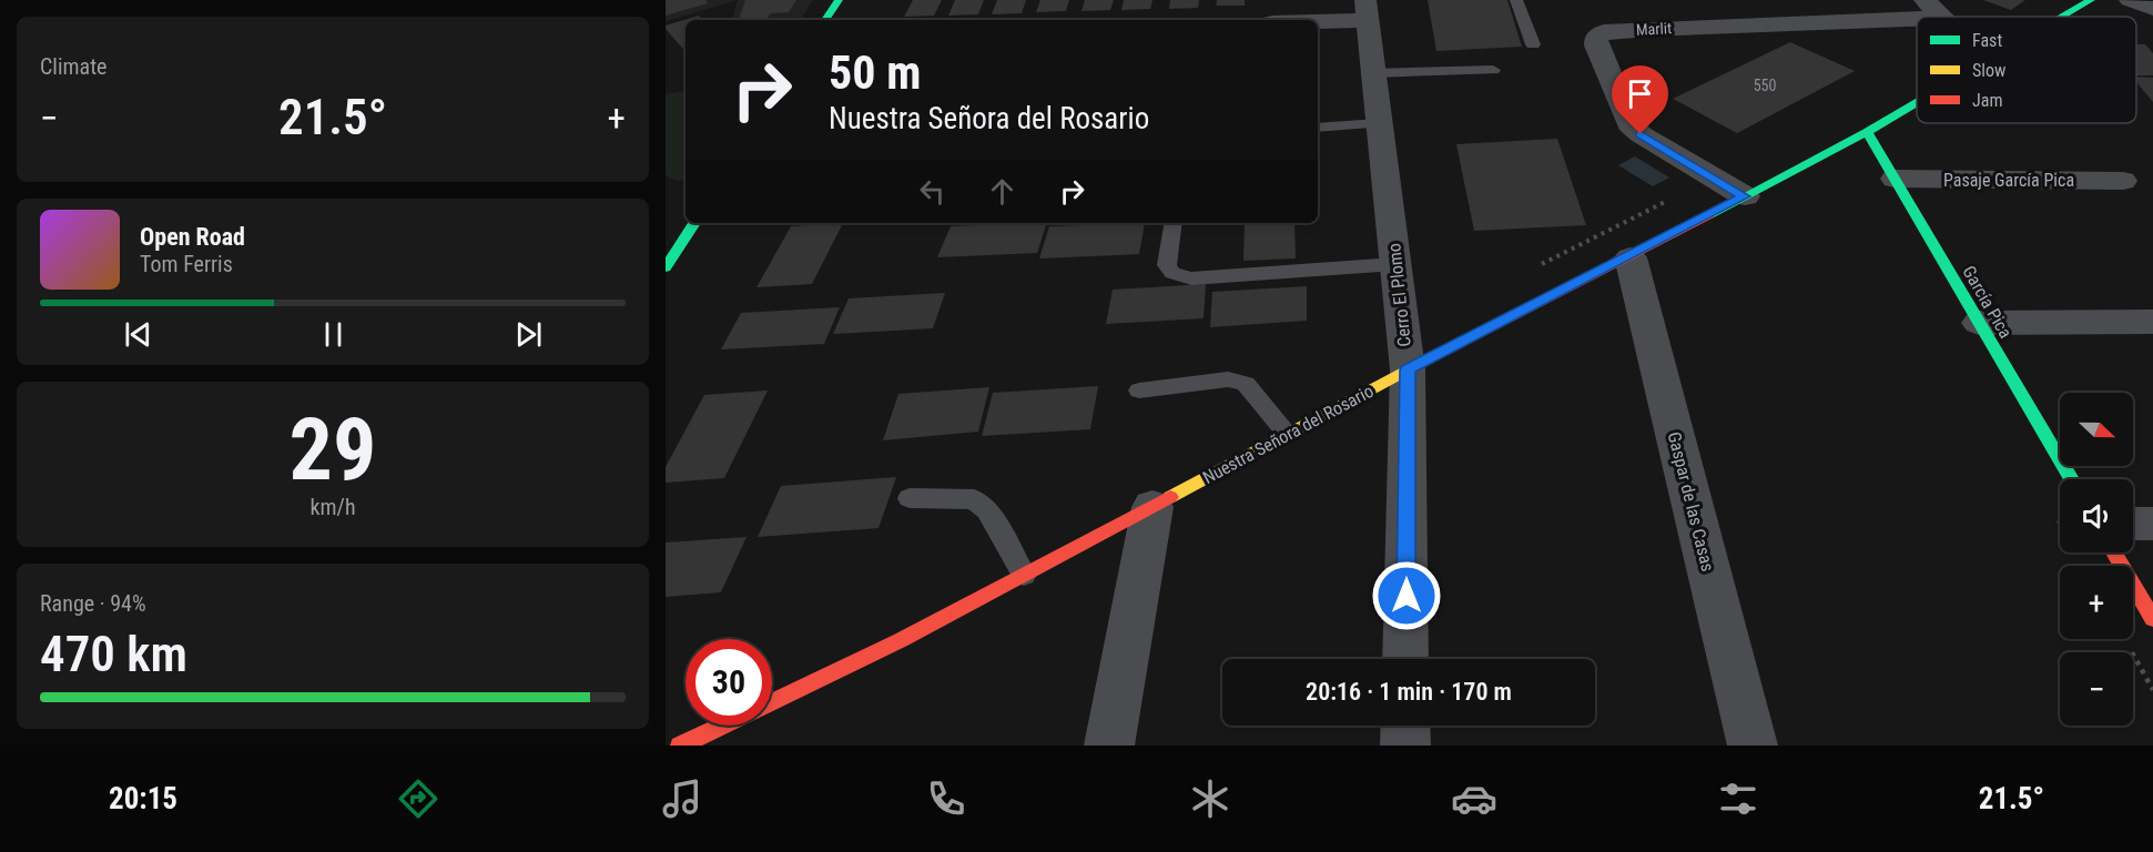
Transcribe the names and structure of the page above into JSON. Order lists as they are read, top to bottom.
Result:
{
  "streets": {
    "street": [
      "Marlit",
      "Pasaje García Pica",
      "Cerro El Plomo",
      "García Pica",
      "Nuestra Señora del Rosario",
      "Gaspar de las Casas"
    ]
  },
  "crossings": [
    ["Marlit", "Nuestra Señora del Rosario"],
    ["Pasaje García Pica", "García Pica"],
    ["Cerro El Plomo", "Nuestra Señora del Rosario"],
    ["García Pica", "Nuestra Señora del Rosario"],
    ["Nuestra Señora del Rosario", "Gaspar de las Casas"]
  ],
  "house_numbers": ["550"],
  "legend": ["Fast", "Slow", "Jam"],
  "north": "right",
  "page": {
    "tile": [
      "Climate",
      ["29", "km/h"],
      ["Range · 94%", "470 km"]
    ],
    "turn": ["50 m", "Nuestra Señora del Rosario"],
    "heat": ["−", "21.5°", "+"],
    "song": ["Open Road", "Tom Ferris"],
    "map_buttons": ["+", "−"],
    "limit": "30",
    "trip": "20:16 · 1 min · 170 m",
    "tabs": ["20:15", "21.5°"]
  }
}
